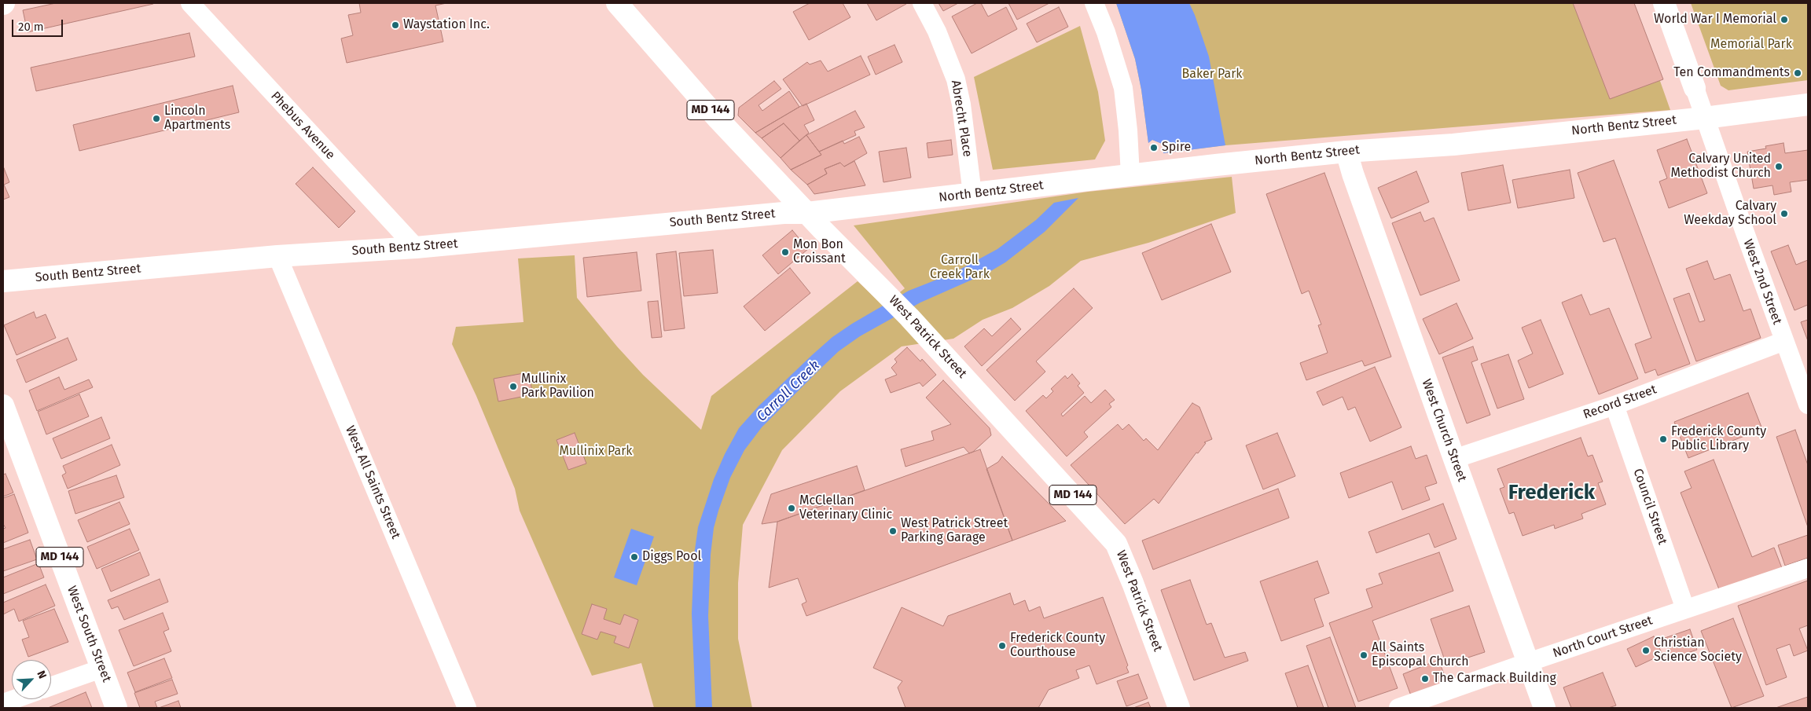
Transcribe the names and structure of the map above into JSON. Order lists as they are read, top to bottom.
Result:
{
  "streets": {
    "main road": [
      "MD 144",
      "North Bentz Street",
      "South Bentz Street",
      "West 2nd Street",
      "West Patrick Street",
      "West Church Street",
      "West South Street"
    ],
    "street": [
      "Abrecht Place",
      "Phebus Avenue",
      "Record Street",
      "West All Saints Street",
      "Council Street",
      "North Court Street"
    ]
  },
  "crossings": [
    ["Abrecht Place", "North Bentz Street"],
    ["Phebus Avenue", "South Bentz Street"],
    ["North Bentz Street", "South Bentz Street"],
    ["North Bentz Street", "West 2nd Street"],
    ["North Bentz Street", "West Patrick Street"],
    ["North Bentz Street", "West Church Street"],
    ["South Bentz Street", "West Patrick Street"],
    ["South Bentz Street", "West All Saints Street"],
    ["West 2nd Street", "Record Street"],
    ["Record Street", "West Church Street"],
    ["Record Street", "Council Street"],
    ["West Church Street", "North Court Street"],
    ["Council Street", "North Court Street"]
  ],
  "districts": ["Frederick"],
  "water": ["Carroll Creek"],
  "parks": [
    "Memorial Park",
    "Baker Park",
    "Carroll Creek Park",
    "Mullinix Park"
  ],
  "places": [
    "World War I Memorial",
    "Waystation Inc.",
    "Ten Commandments",
    "Lincoln Apartments",
    "Spire",
    "Calvary United Methodist Church",
    "Calvary Weekday School",
    "Mon Bon Croissant",
    "Mullinix Park Pavilion",
    "Frederick County Public Library",
    "McClellan Veterinary Clinic",
    "West Patrick Street Parking Garage",
    "Diggs Pool",
    "Frederick County Courthouse",
    "Christian Science Society",
    "All Saints Episcopal Church",
    "The Carmack Building"
  ],
  "scale_bar": "20 m",
  "north": "top right"
}
